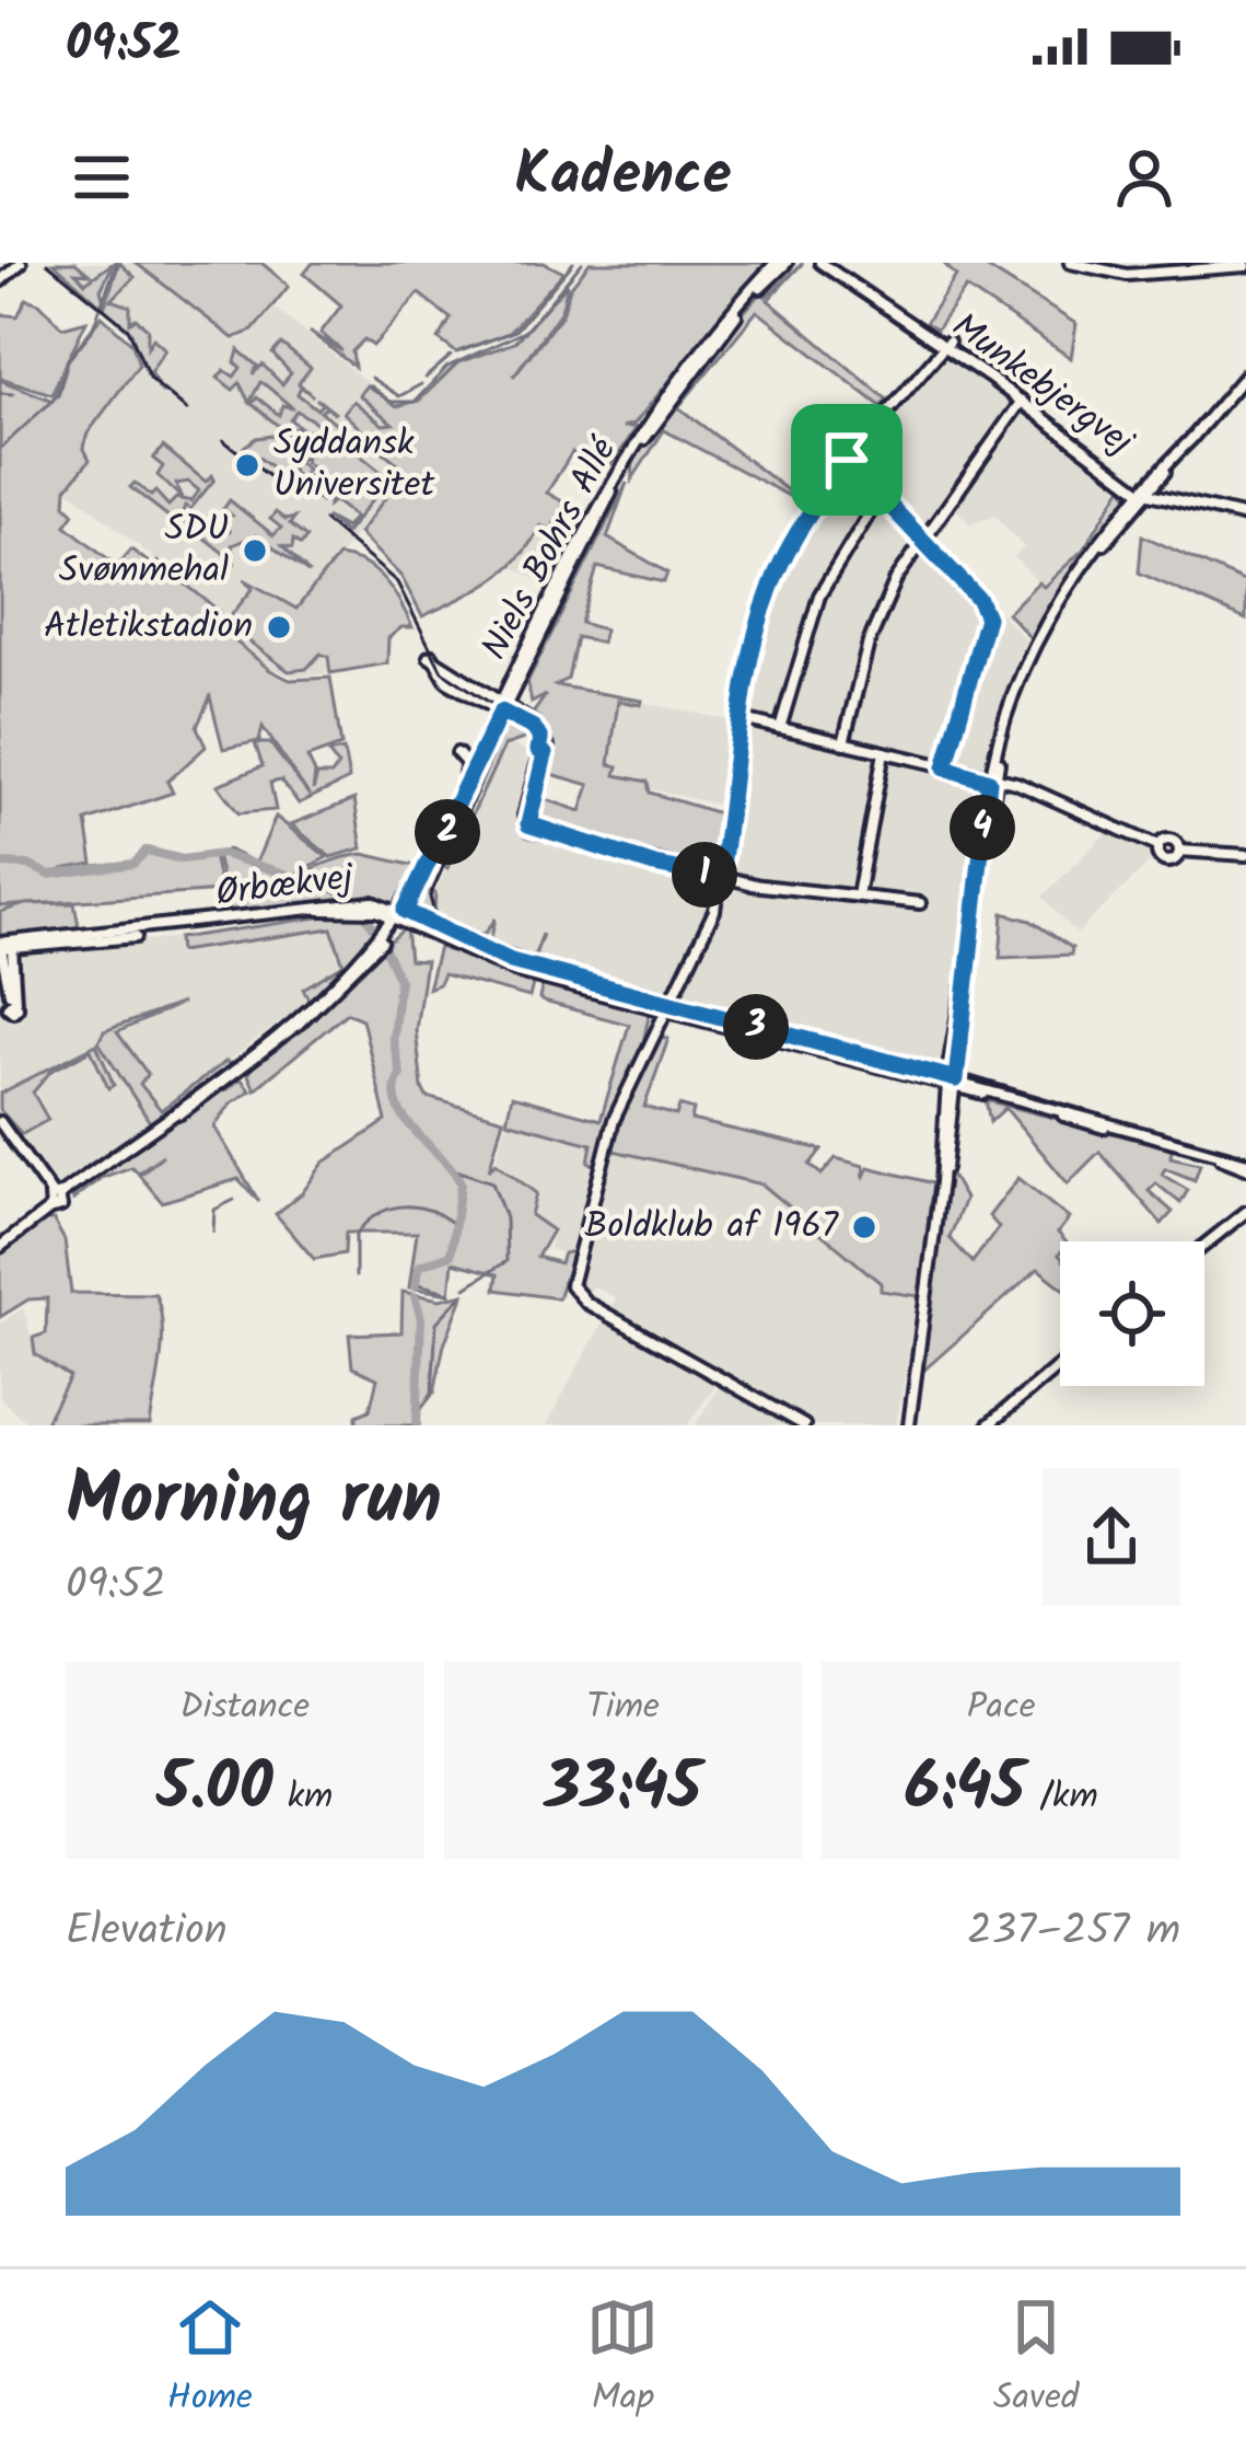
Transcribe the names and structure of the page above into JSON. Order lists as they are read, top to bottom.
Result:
{
  "streets": {
    "street": ["Munkebjergvej", "Niels Bohrs Allé", "Ørbækvej"]
  },
  "crossings": [
    ["Niels Bohrs Allé", "Ørbækvej"]
  ],
  "places": [
    "Syddansk Universitet",
    "SDU Svømmehal",
    "Atletikstadion",
    "Boldklub af 1967"
  ],
  "page": {
    "status": "09:52",
    "header": "Kadence",
    "pins": [
      "4",
      "2",
      "1",
      "3"
    ],
    "heading": ["Morning run", "09:52"],
    "stats": [
      ["Distance", "5.00 km"],
      ["Time", "33:45"],
      ["Pace", "6:45 /km"]
    ],
    "chart": ["Elevation", "237–257 m"],
    "tabs": ["Home", "Map", "Saved"]
  }
}
